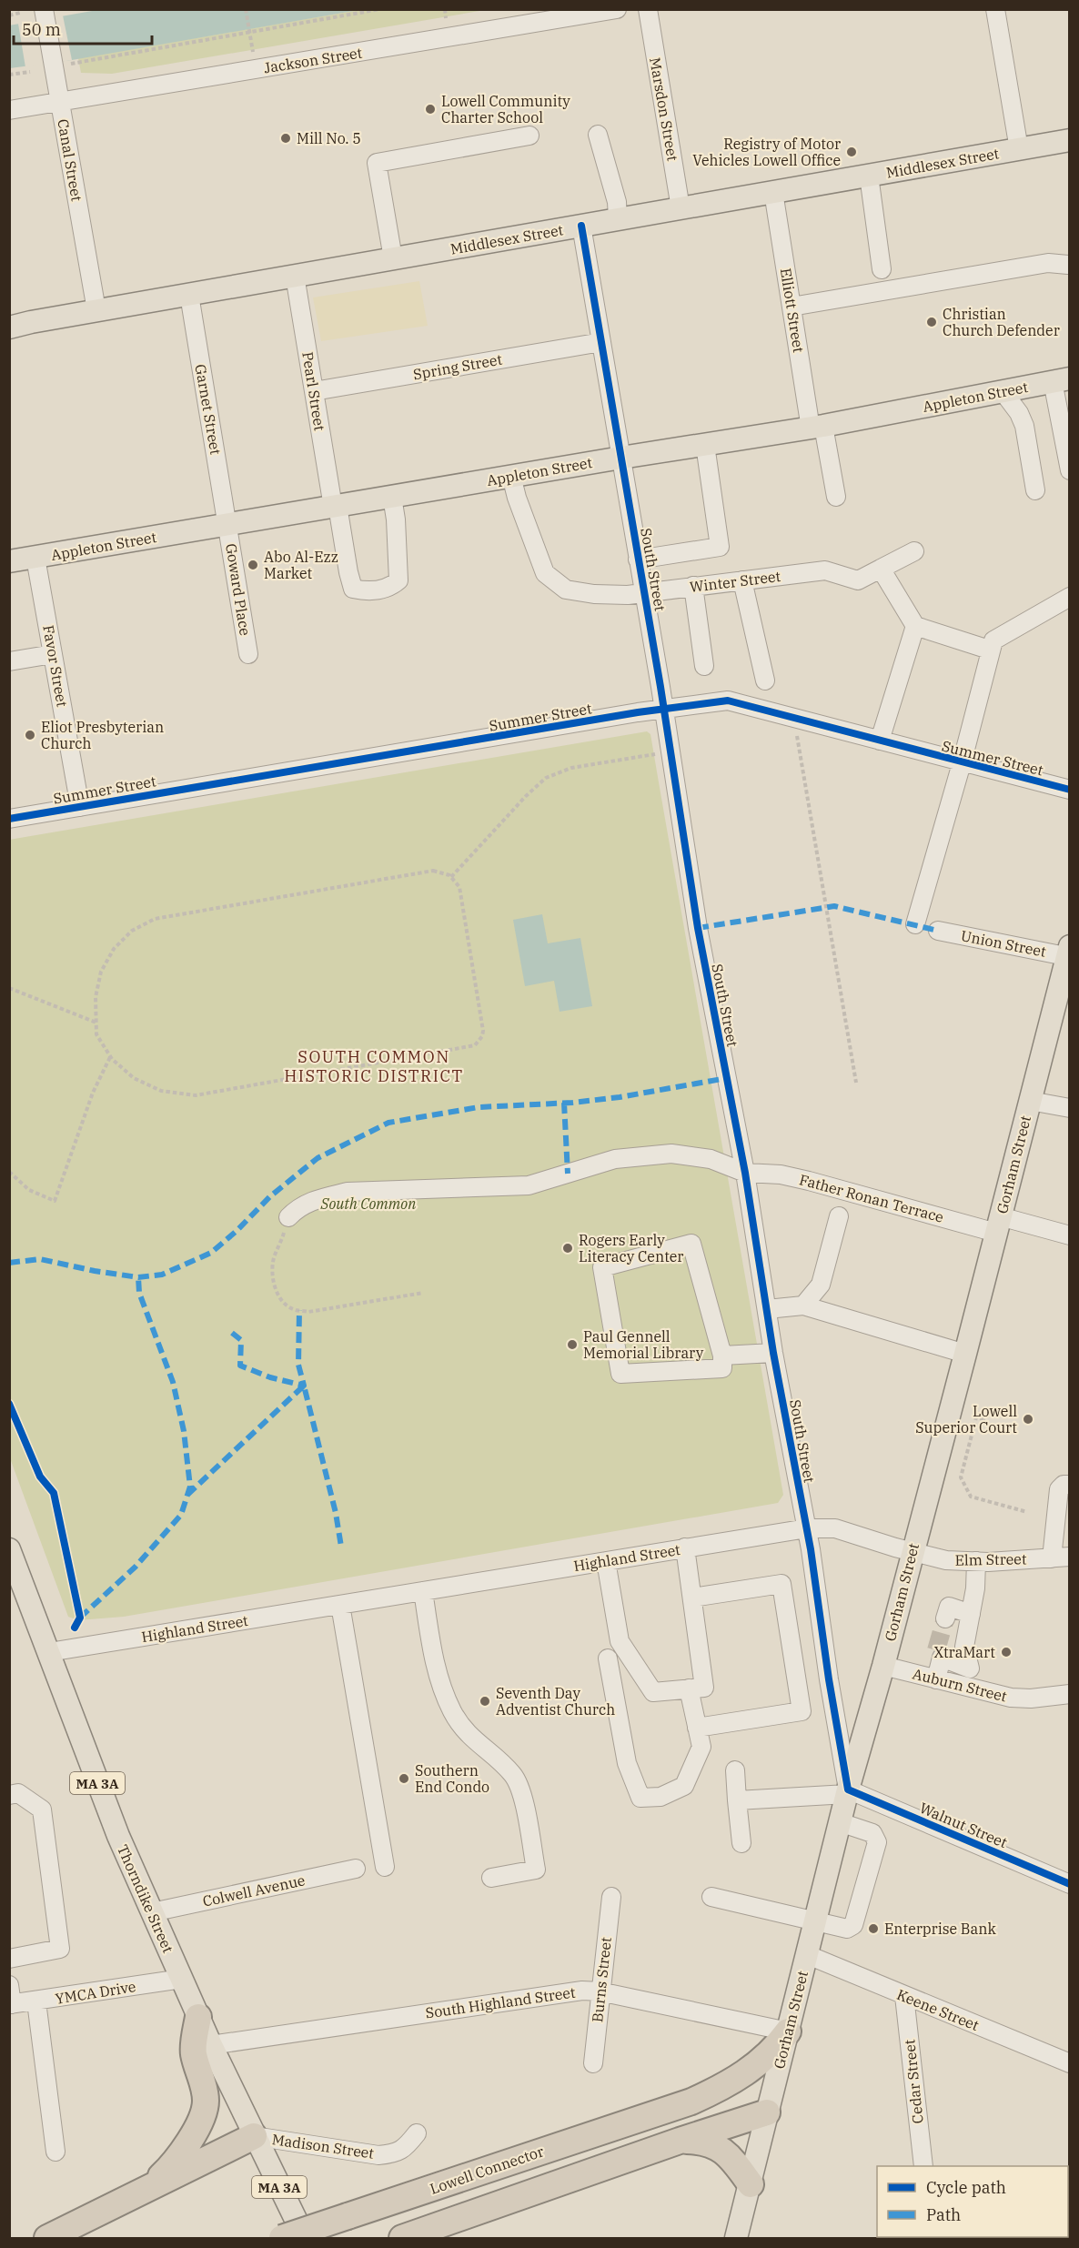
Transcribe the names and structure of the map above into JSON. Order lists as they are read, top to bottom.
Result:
{
  "streets": {
    "highway": ["Lowell Connector"],
    "main road": [
      "Middlesex Street",
      "Appleton Street",
      "Gorham Street",
      "MA 3A",
      "Thorndike Street"
    ],
    "street": [
      "Jackson Street",
      "Marsdon Street",
      "Canal Street",
      "Elliott Street",
      "Spring Street",
      "Pearl Street",
      "Garnet Street",
      "South Street",
      "Winter Street",
      "Goward Place",
      "Favor Street",
      "Summer Street",
      "Union Street",
      "Father Ronan Terrace",
      "Highland Street",
      "Elm Street",
      "Auburn Street",
      "Walnut Street",
      "Colwell Avenue",
      "Burns Street",
      "YMCA Drive",
      "South Highland Street",
      "Keene Street",
      "Cedar Street",
      "Madison Street"
    ]
  },
  "crossings": [
    ["Jackson Street", "Canal Street"],
    ["Marsdon Street", "Middlesex Street"],
    ["Canal Street", "Middlesex Street"],
    ["Middlesex Street", "Elliott Street"],
    ["Middlesex Street", "Pearl Street"],
    ["Middlesex Street", "Garnet Street"],
    ["Middlesex Street", "South Street"],
    ["Elliott Street", "Appleton Street"],
    ["Spring Street", "Pearl Street"],
    ["Spring Street", "South Street"],
    ["Pearl Street", "Appleton Street"],
    ["Appleton Street", "Garnet Street"],
    ["Appleton Street", "South Street"],
    ["Appleton Street", "Winter Street"],
    ["Appleton Street", "Goward Place"],
    ["Appleton Street", "Favor Street"],
    ["Garnet Street", "Goward Place"],
    ["South Street", "Winter Street"],
    ["South Street", "Summer Street"],
    ["South Street", "Gorham Street"],
    ["South Street", "Father Ronan Terrace"],
    ["South Street", "Highland Street"],
    ["South Street", "Walnut Street"],
    ["Favor Street", "Summer Street"],
    ["Union Street", "Gorham Street"],
    ["Gorham Street", "Father Ronan Terrace"],
    ["Gorham Street", "Highland Street"],
    ["Gorham Street", "Elm Street"],
    ["Gorham Street", "Auburn Street"],
    ["Gorham Street", "Walnut Street"],
    ["Gorham Street", "South Highland Street"],
    ["Gorham Street", "Keene Street"],
    ["Gorham Street", "Lowell Connector"],
    ["Highland Street", "Elm Street"],
    ["Highland Street", "Thorndike Street"],
    ["Colwell Avenue", "Thorndike Street"],
    ["Thorndike Street", "YMCA Drive"],
    ["Thorndike Street", "South Highland Street"],
    ["Thorndike Street", "Madison Street"],
    ["Burns Street", "South Highland Street"],
    ["South Highland Street", "Lowell Connector"],
    ["Keene Street", "Cedar Street"]
  ],
  "districts": ["SOUTH COMMON HISTORIC DISTRICT"],
  "parks": ["South Common"],
  "places": [
    "Lowell Community Charter School",
    "Mill No. 5",
    "Registry of Motor Vehicles Lowell Office",
    "Christian Church Defender",
    "Abo Al-Ezz Market",
    "Eliot Presbyterian Church",
    "Rogers Early Literacy Center",
    "Paul Gennell Memorial Library",
    "Lowell Superior Court",
    "XtraMart",
    "Seventh Day Adventist Church",
    "Southern End Condo",
    "Enterprise Bank"
  ],
  "legend": ["Cycle path", "Path"],
  "scale_bar": "50 m"
}
